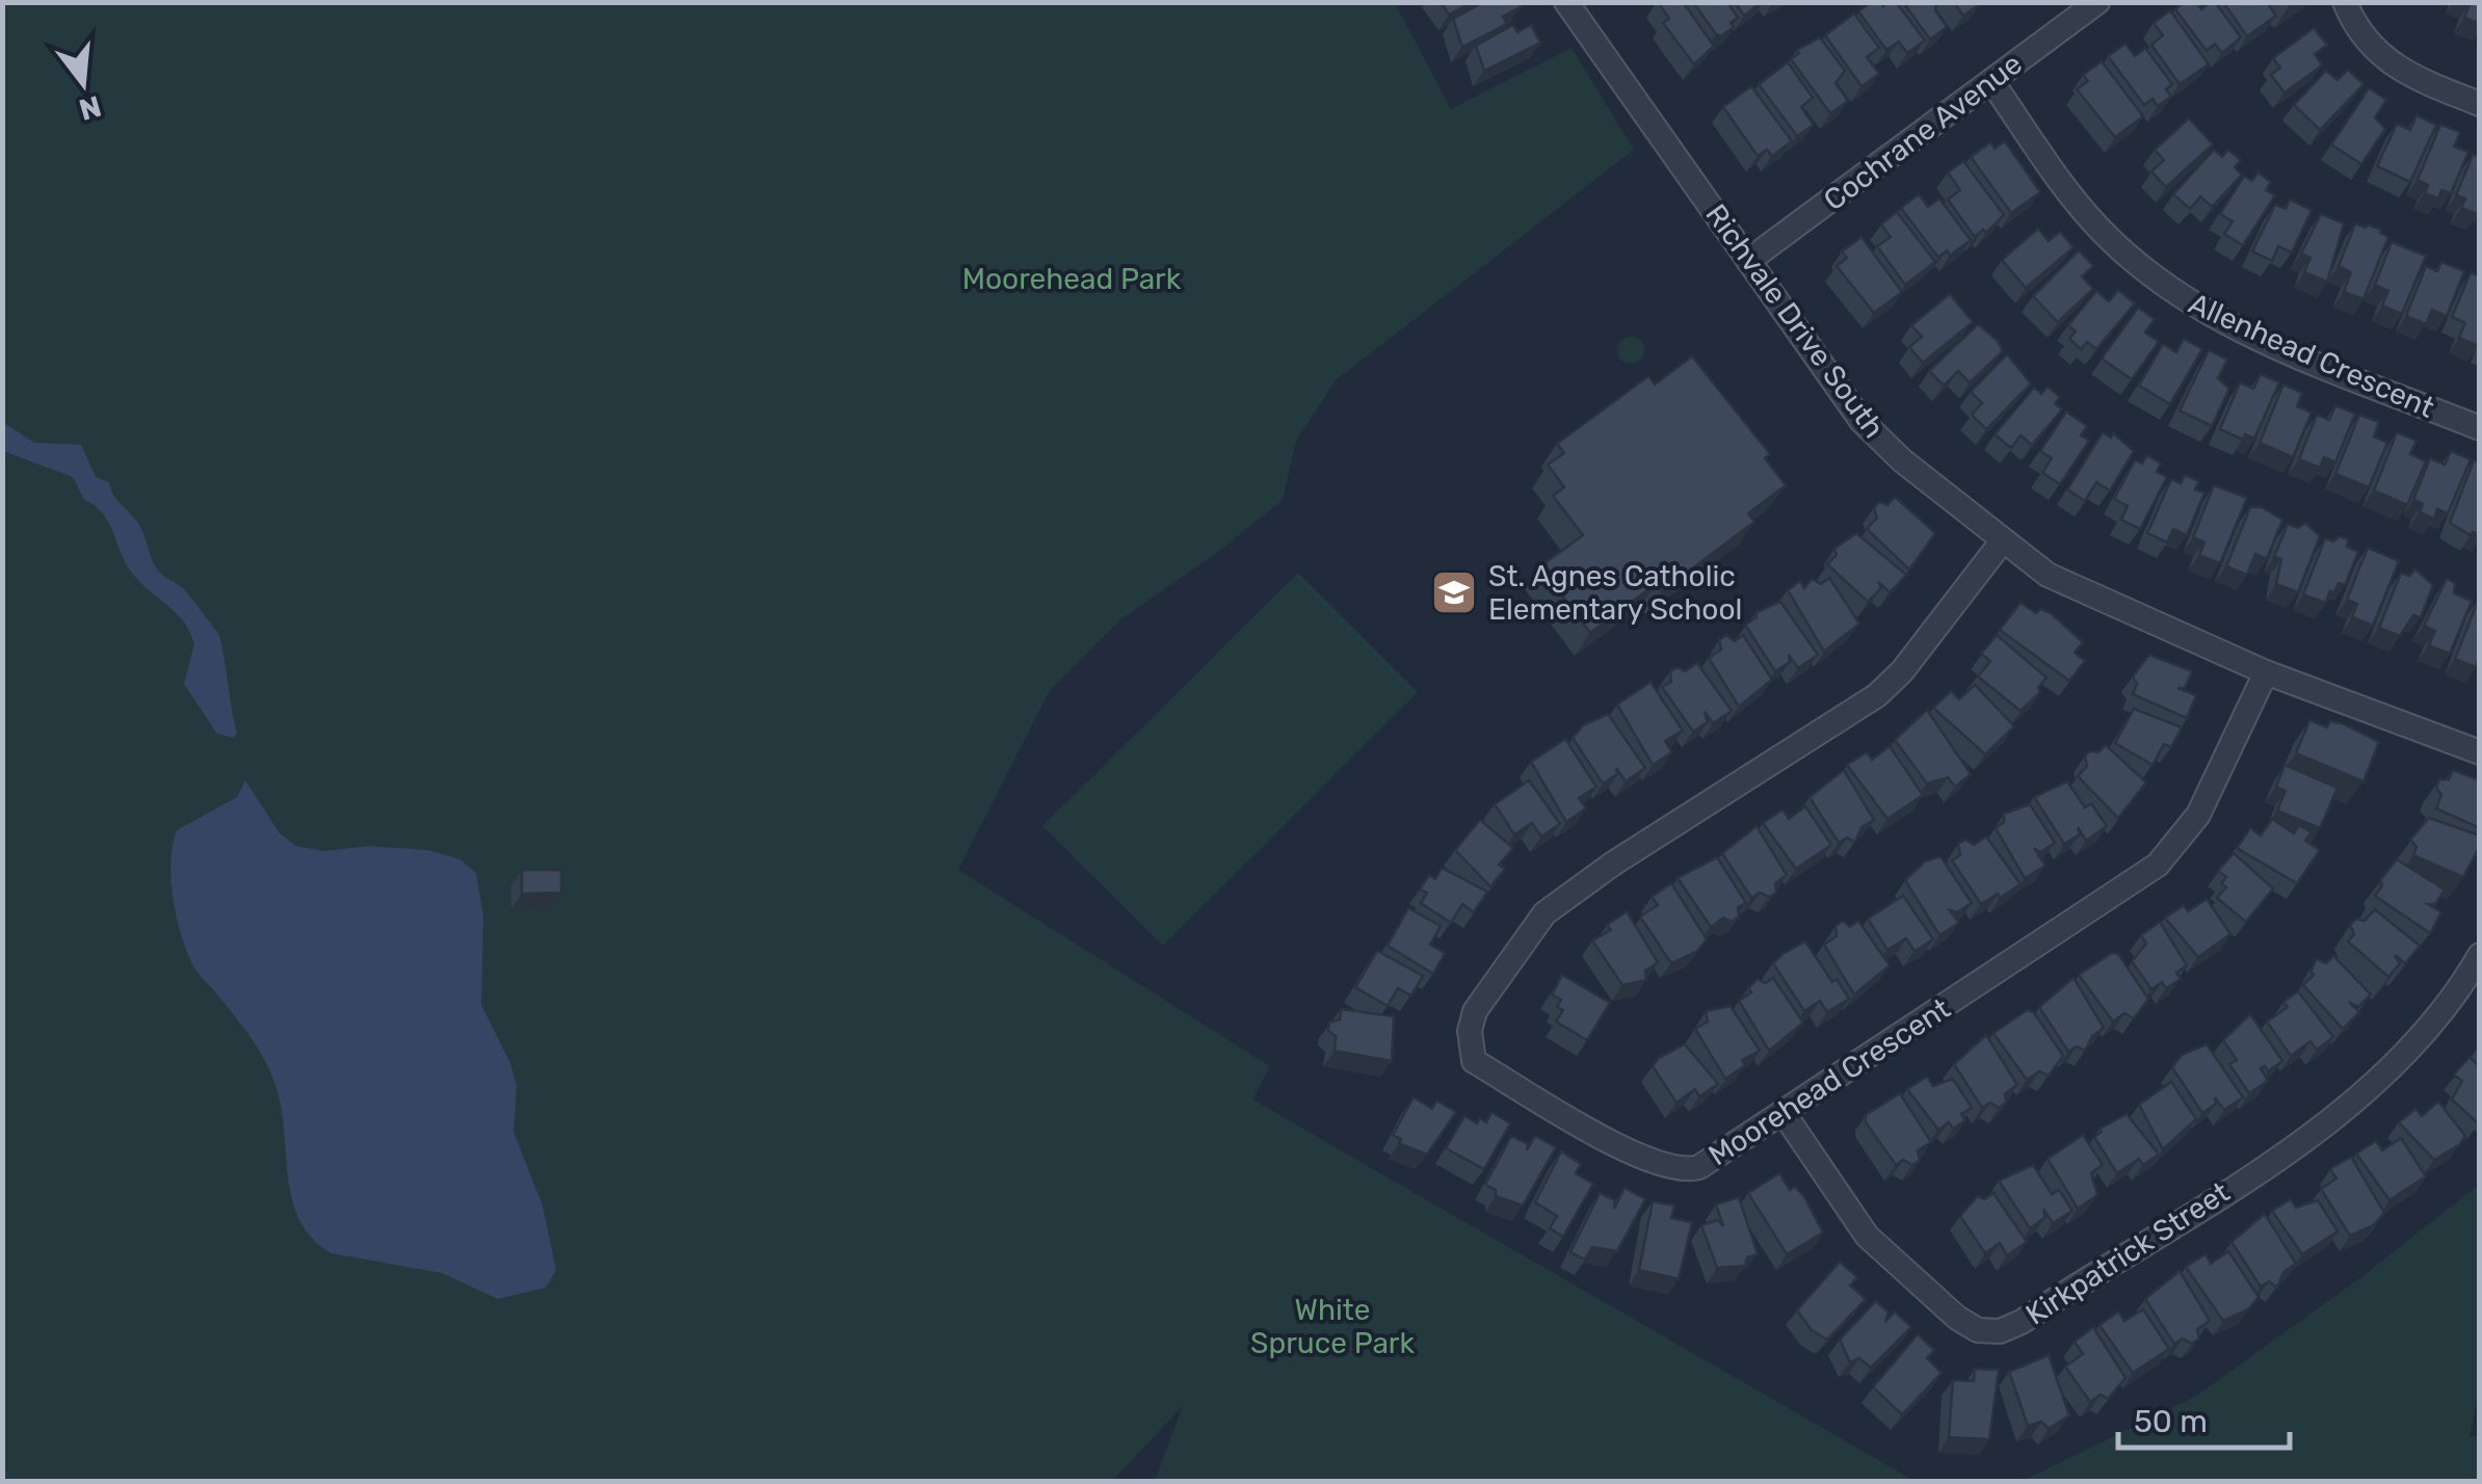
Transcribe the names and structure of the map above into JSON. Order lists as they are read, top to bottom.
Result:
{
  "streets": {
    "street": [
      "Cochrane Avenue",
      "Richvale Drive South",
      "Allenhead Crescent",
      "Moorehead Crescent",
      "Kirkpatrick Street"
    ]
  },
  "crossings": [
    ["Cochrane Avenue", "Richvale Drive South"],
    ["Cochrane Avenue", "Allenhead Crescent"],
    ["Richvale Drive South", "Moorehead Crescent"],
    ["Moorehead Crescent", "Kirkpatrick Street"]
  ],
  "parks": ["Moorehead Park", "White Spruce Park"],
  "places": {
    "school or university": ["St. Agnes Catholic Elementary School"]
  },
  "scale_bar": "50 m",
  "north": "bottom"
}
